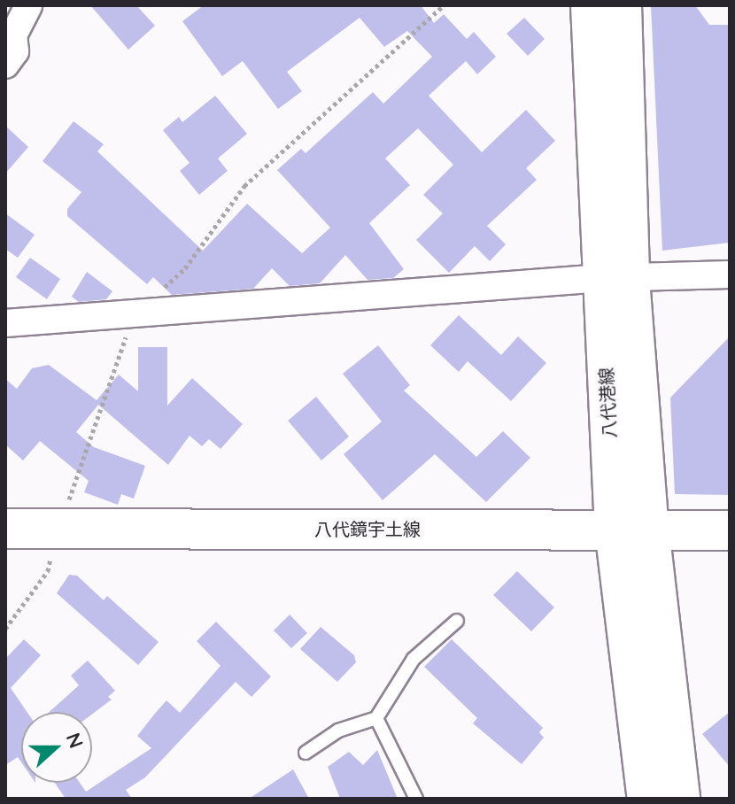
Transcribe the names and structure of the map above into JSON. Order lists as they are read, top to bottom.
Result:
{
  "streets": {
    "main road": ["八代港線", "八代鏡宇土線"]
  },
  "crossings": [
    ["八代港線", "八代鏡宇土線"]
  ],
  "north": "right"
}
